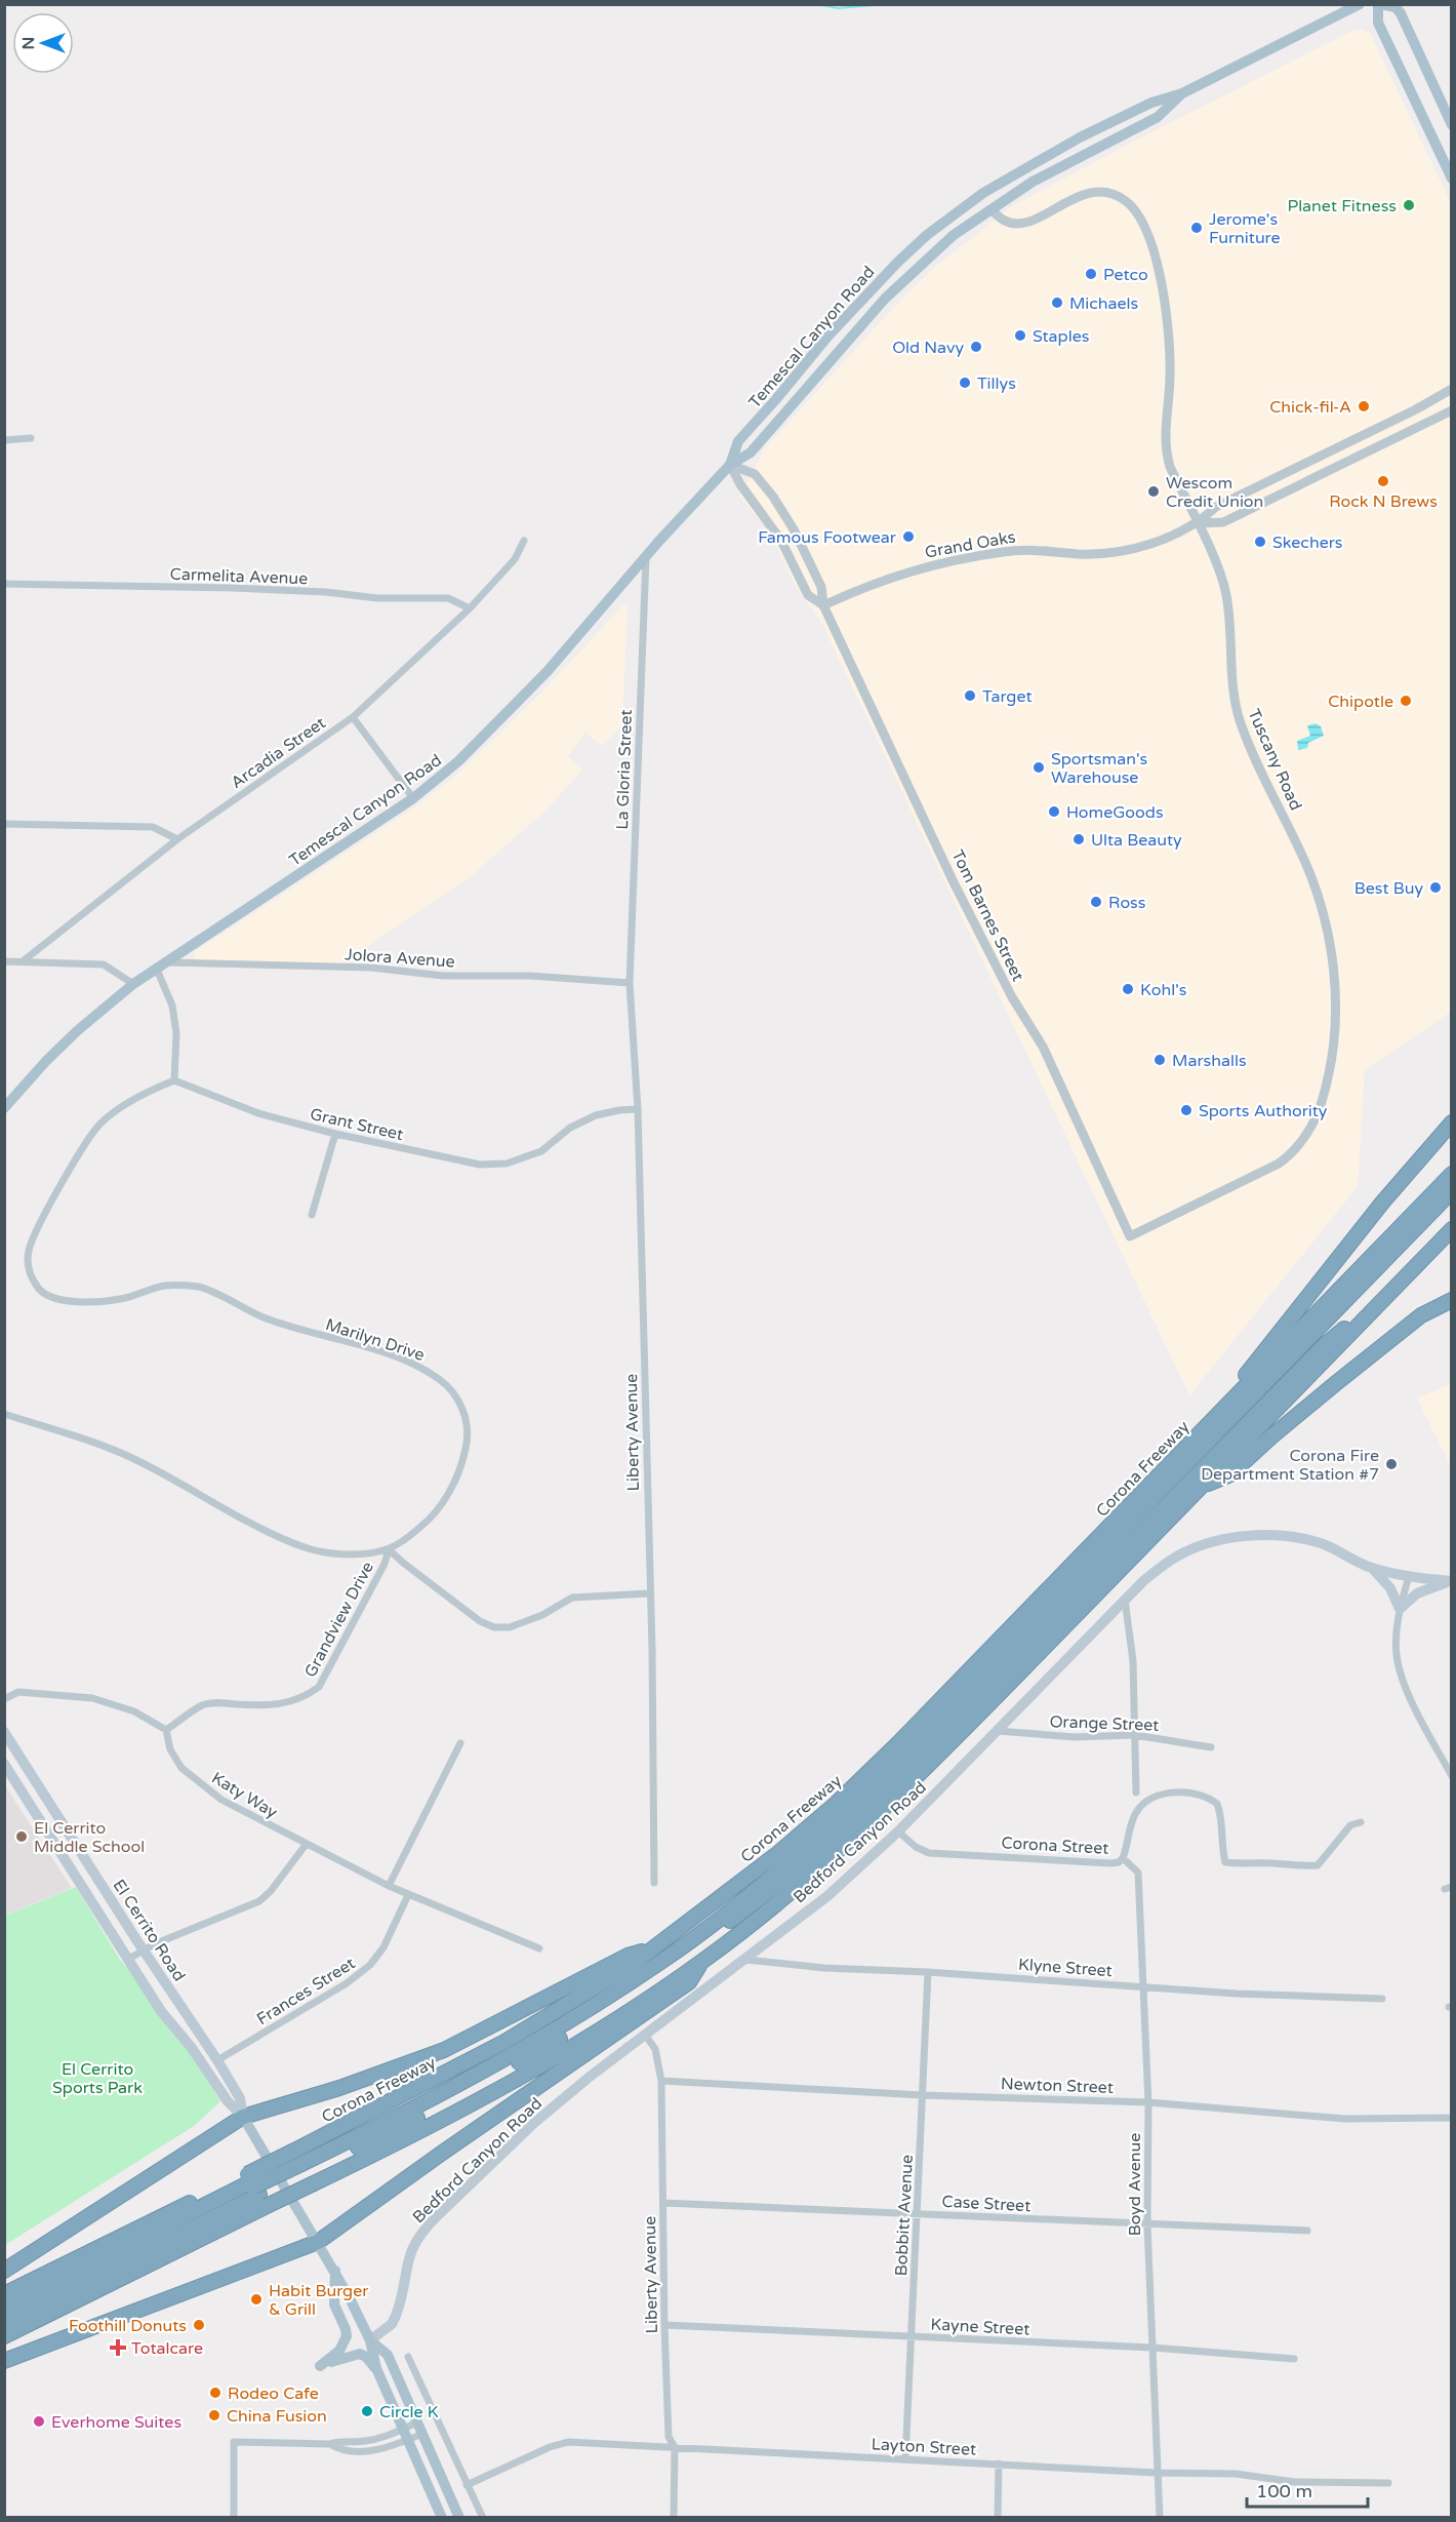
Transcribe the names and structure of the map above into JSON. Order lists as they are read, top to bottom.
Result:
{
  "streets": {
    "highway": ["Corona Freeway"],
    "main road": ["Temescal Canyon Road", "Bedford Canyon Road", "El Cerrito Road"],
    "street": [
      "Grand Oaks",
      "Carmelita Avenue",
      "Arcadia Street",
      "Tuscany Road",
      "La Gloria Street",
      "Tom Barnes Street",
      "Jolora Avenue",
      "Grant Street",
      "Marilyn Drive",
      "Liberty Avenue",
      "Grandview Drive",
      "Orange Street",
      "Katy Way",
      "Corona Street",
      "Klyne Street",
      "Frances Street",
      "Newton Street",
      "Boyd Avenue",
      "Case Street",
      "Bobbitt Avenue",
      "Kayne Street",
      "Layton Street"
    ]
  },
  "crossings": [
    ["Temescal Canyon Road", "Tuscany Road"],
    ["Temescal Canyon Road", "La Gloria Street"],
    ["Temescal Canyon Road", "Tom Barnes Street"],
    ["Temescal Canyon Road", "Jolora Avenue"],
    ["Grand Oaks", "Tuscany Road"],
    ["Grand Oaks", "Tom Barnes Street"],
    ["Carmelita Avenue", "Arcadia Street"],
    ["Tuscany Road", "Tom Barnes Street"],
    ["La Gloria Street", "Jolora Avenue"],
    ["La Gloria Street", "Liberty Avenue"],
    ["Jolora Avenue", "Liberty Avenue"],
    ["Grant Street", "Marilyn Drive"],
    ["Grant Street", "Liberty Avenue"],
    ["Marilyn Drive", "Grandview Drive"],
    ["Liberty Avenue", "Bedford Canyon Road"],
    ["Liberty Avenue", "Newton Street"],
    ["Liberty Avenue", "Case Street"],
    ["Liberty Avenue", "Kayne Street"],
    ["Liberty Avenue", "Layton Street"],
    ["Grandview Drive", "Katy Way"],
    ["Orange Street", "Bedford Canyon Road"],
    ["Katy Way", "Frances Street"],
    ["Bedford Canyon Road", "Corona Street"],
    ["Bedford Canyon Road", "El Cerrito Road"],
    ["Bedford Canyon Road", "Klyne Street"],
    ["Corona Street", "Boyd Avenue"],
    ["El Cerrito Road", "Frances Street"],
    ["Klyne Street", "Boyd Avenue"],
    ["Klyne Street", "Bobbitt Avenue"],
    ["Newton Street", "Boyd Avenue"],
    ["Newton Street", "Bobbitt Avenue"],
    ["Boyd Avenue", "Case Street"],
    ["Boyd Avenue", "Kayne Street"],
    ["Boyd Avenue", "Layton Street"],
    ["Case Street", "Bobbitt Avenue"],
    ["Bobbitt Avenue", "Kayne Street"],
    ["Bobbitt Avenue", "Layton Street"]
  ],
  "parks": ["El Cerrito Sports Park"],
  "places": {
    "other": [
      "Planet Fitness",
      "Jerome's Furniture",
      "Petco",
      "Michaels",
      "Staples",
      "Old Navy",
      "Tillys",
      "Chick-fil-A",
      "Rock N Brews",
      "Wescom Credit Union",
      "Famous Footwear",
      "Skechers",
      "Target",
      "Chipotle",
      "Sportsman's Warehouse",
      "HomeGoods",
      "Ulta Beauty",
      "Best Buy",
      "Ross",
      "Kohl's",
      "Marshalls",
      "Sports Authority",
      "Corona Fire Department Station #7",
      "El Cerrito Middle School",
      "Habit Burger & Grill",
      "Foothill Donuts",
      "Rodeo Cafe",
      "Circle K",
      "China Fusion",
      "Everhome Suites"
    ],
    "health": ["Totalcare"]
  },
  "scale_bar": "100 m",
  "north": "left"
}
